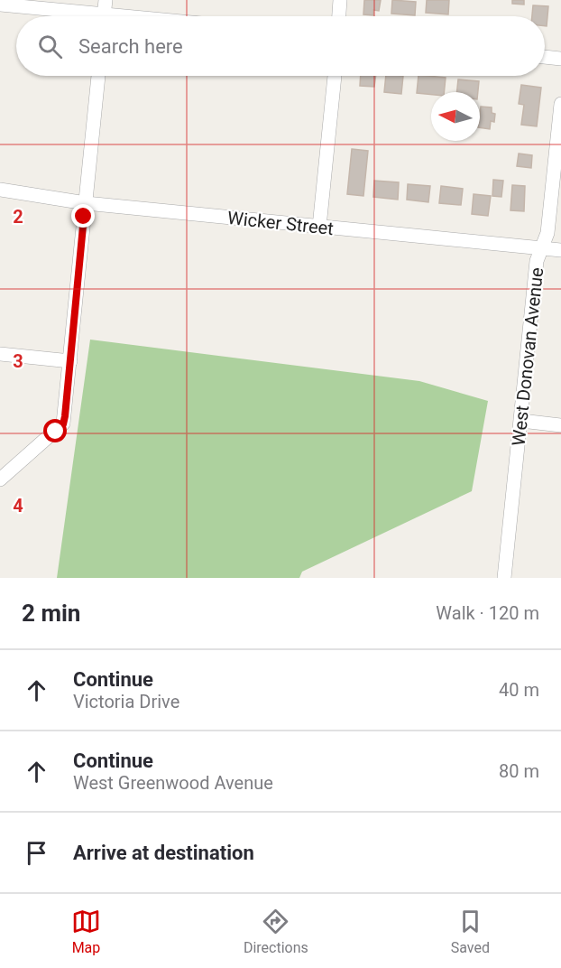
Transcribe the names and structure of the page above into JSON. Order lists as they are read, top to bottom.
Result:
{
  "streets": {
    "street": ["Wicker Street", "West Donovan Avenue"]
  },
  "crossings": [
    ["Wicker Street", "West Donovan Avenue"]
  ],
  "north": "left",
  "page": {
    "search": "Search here",
    "heading": ["2 min", "Walk · 120 m"],
    "list": [
      ["Continue", "Victoria Drive", "40 m"],
      ["Continue", "West Greenwood Avenue", "80 m"],
      "Arrive at destination"
    ],
    "nav": ["Map", "Directions", "Saved"]
  },
  "grid": {
    "rows": ["2", "3", "4"]
  }
}
